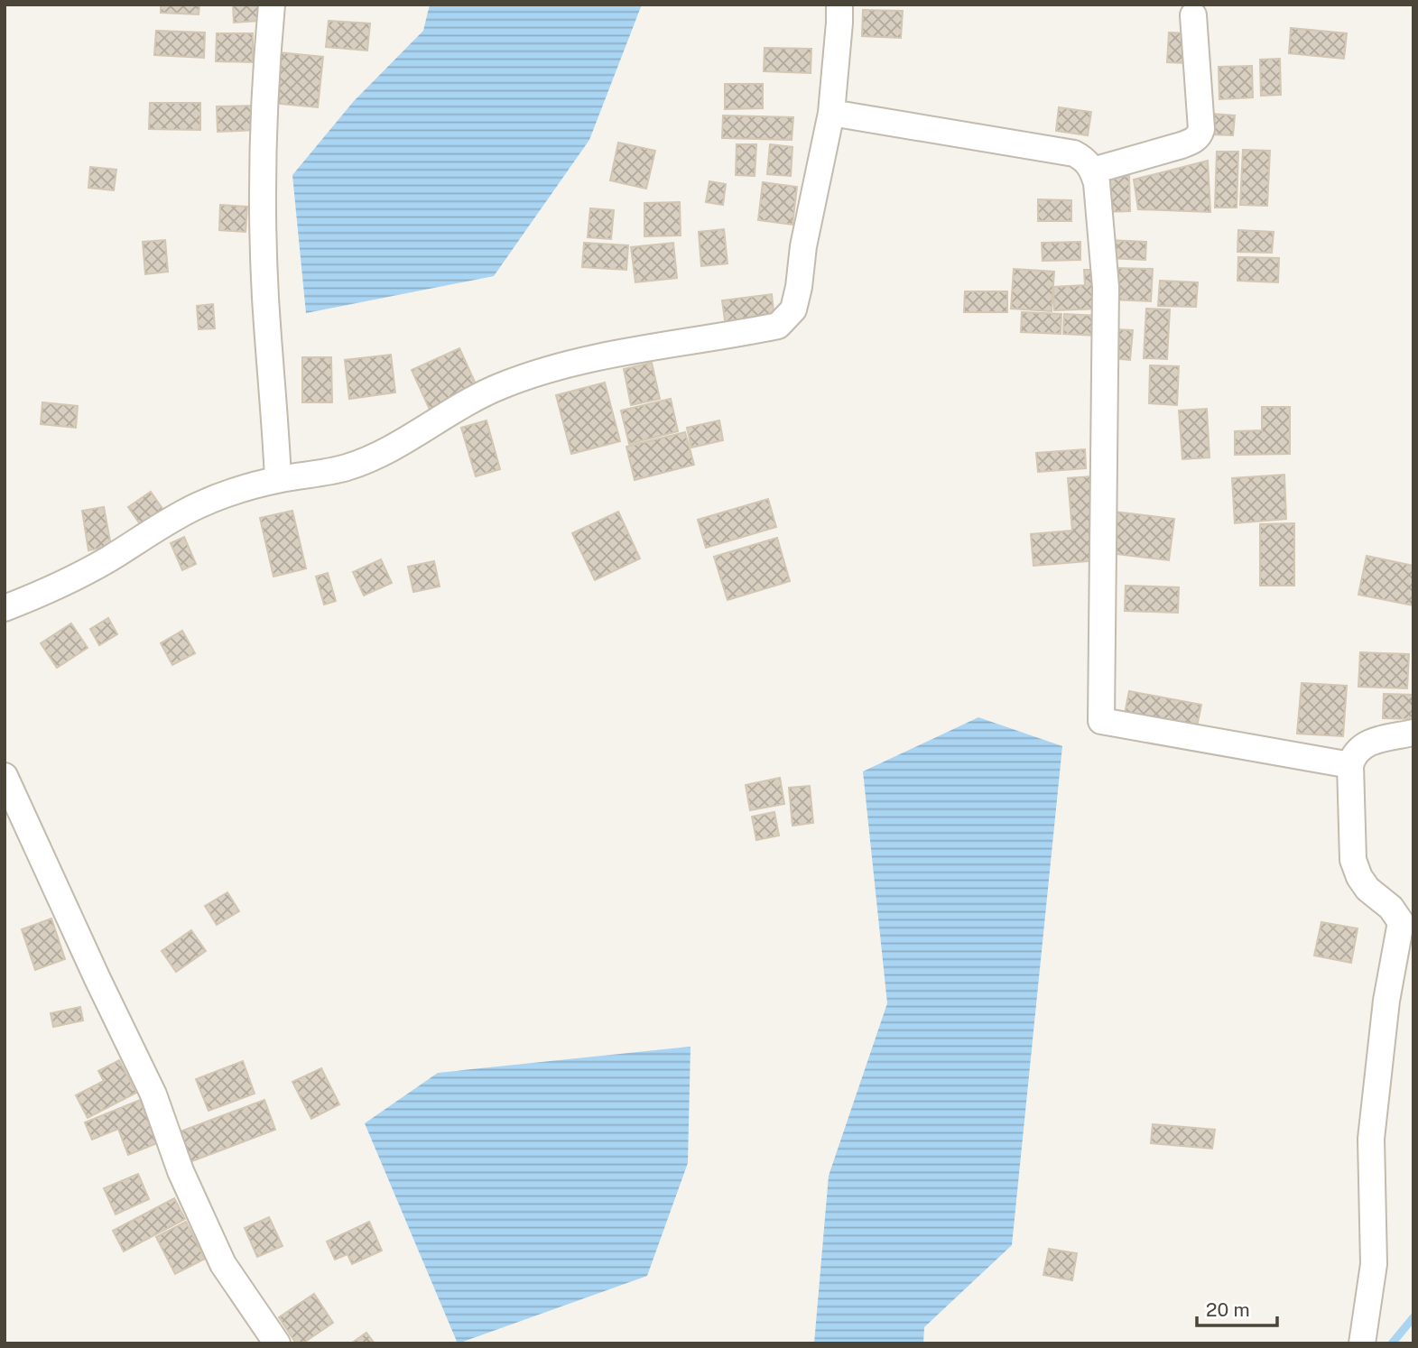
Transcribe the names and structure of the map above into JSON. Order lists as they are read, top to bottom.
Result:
{
  "scale_bar": "20 m"
}
